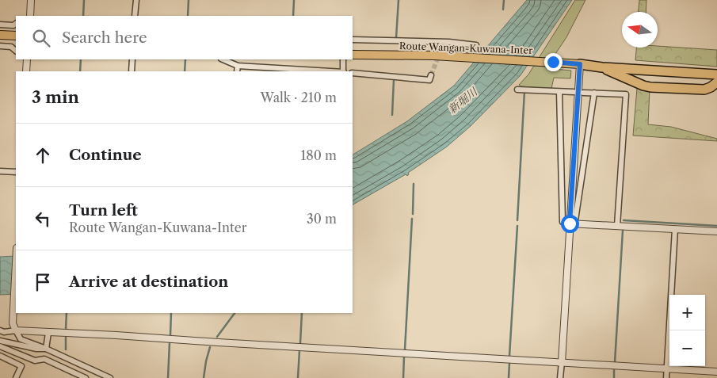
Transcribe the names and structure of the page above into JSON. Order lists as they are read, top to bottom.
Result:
{
  "streets": {
    "main road": ["Route Wangan-Kuwana-Inter"]
  },
  "water": ["新堀川"],
  "north": "left",
  "page": {
    "search": "Search here",
    "heading": ["3 min", "Walk · 210 m"],
    "list": [
      ["Continue", "180 m"],
      ["Turn left", "Route Wangan-Kuwana-Inter", "30 m"],
      "Arrive at destination"
    ],
    "map_buttons": ["+", "−"]
  }
}
